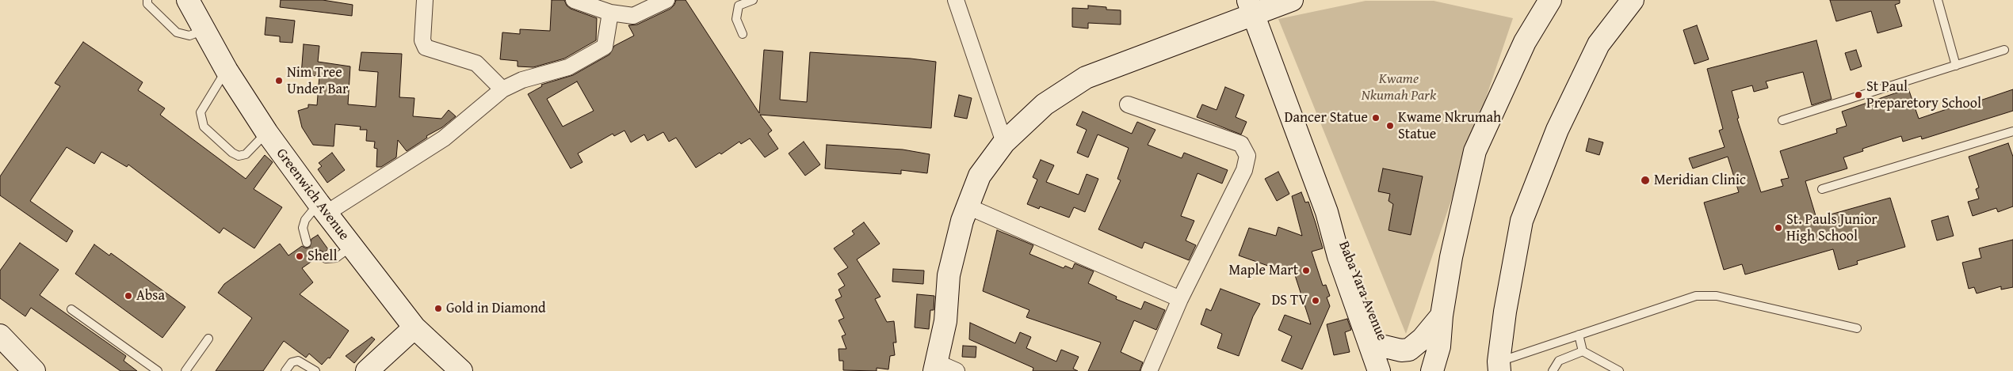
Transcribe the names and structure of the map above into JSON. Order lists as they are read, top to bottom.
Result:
{
  "streets": {
    "main road": ["Greenwich Avenue", "Baba Yara Avenue"]
  },
  "parks": ["Kwame Nkumah Park"],
  "places": [
    "Nim Tree Under Bar",
    "St Paul Preparetory School",
    "Dancer Statue",
    "Kwame Nkrumah Statue",
    "Meridian Clinic",
    "St. Pauls Junior High School",
    "Shell",
    "Maple Mart",
    "Absa",
    "DS TV",
    "Gold in Diamond"
  ]
}
